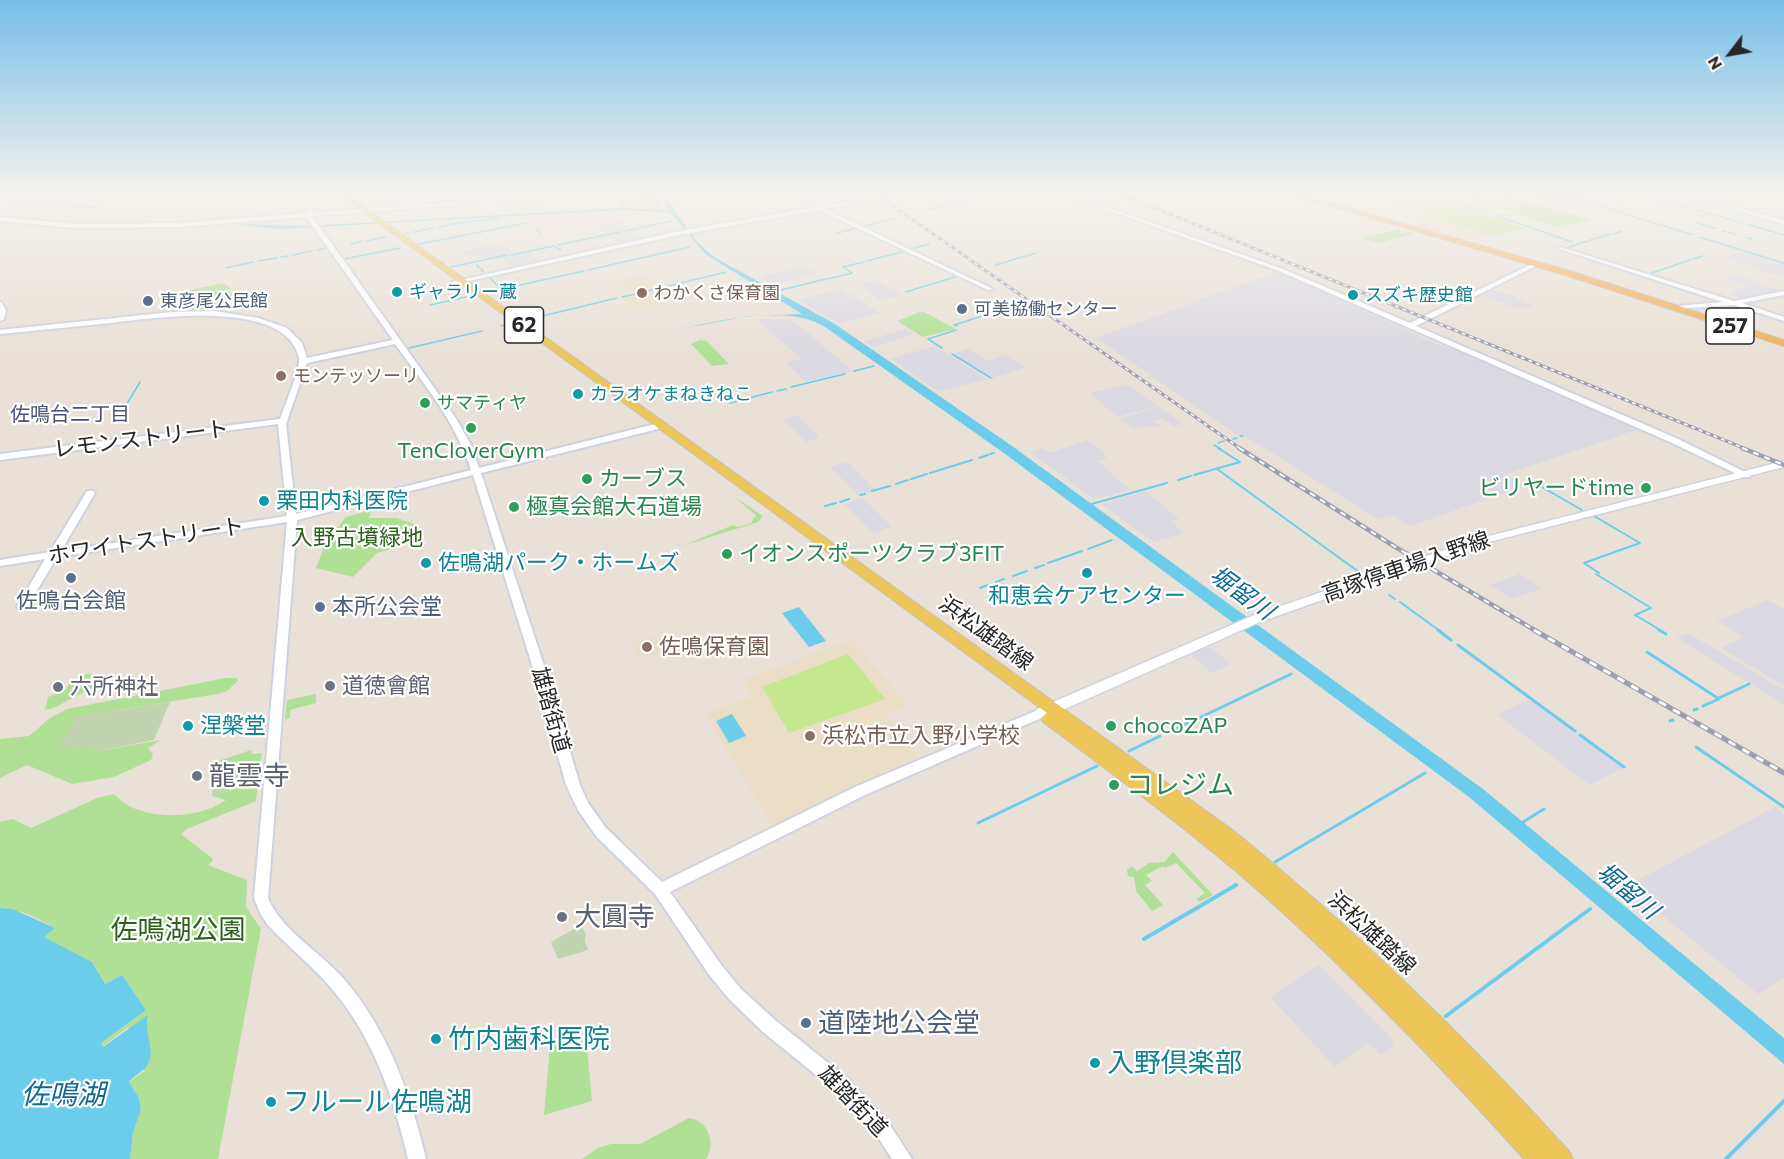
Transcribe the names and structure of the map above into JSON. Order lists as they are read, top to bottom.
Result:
{
  "streets": {
    "highway": ["257"],
    "main road": ["62", "高塚停車場入野線", "浜松雄踏線"],
    "street": ["レモンストリート", "ホワイトストリート", "雄踏街道"]
  },
  "crossings": [
    ["ホワイトストリート", "浜松雄踏線"],
    ["ホワイトストリート", "雄踏街道"],
    ["高塚停車場入野線", "浜松雄踏線"]
  ],
  "districts": ["佐鳴台二丁目"],
  "water": ["堀留川", "佐鳴湖"],
  "parks": ["入野古墳緑地", "佐鳴湖公園"],
  "places": [
    "ギャラリー蔵",
    "わかくさ保育園",
    "スズキ歴史館",
    "東彦尾公民館",
    "可美協働センター",
    "モンテッソーリ",
    "カラオケまねきねこ",
    "サマティヤ",
    "TenCloverGym",
    "カーブス",
    "ビリヤードtime",
    "栗田内科医院",
    "極真会館大石道場",
    "イオンスポーツクラブ3FIT",
    "佐鳴湖パーク・ホームズ",
    "和恵会ケアセンター",
    "佐鳴台会館",
    "本所公会堂",
    "佐鳴保育園",
    "道徳會館",
    "六所神社",
    "涅槃堂",
    "chocoZAP",
    "浜松市立入野小学校",
    "龍雲寺",
    "コレジム",
    "大圓寺",
    "道陸地公会堂",
    "竹内歯科医院",
    "入野倶楽部",
    "フルール佐鳴湖"
  ],
  "north": "bottom left"
}
